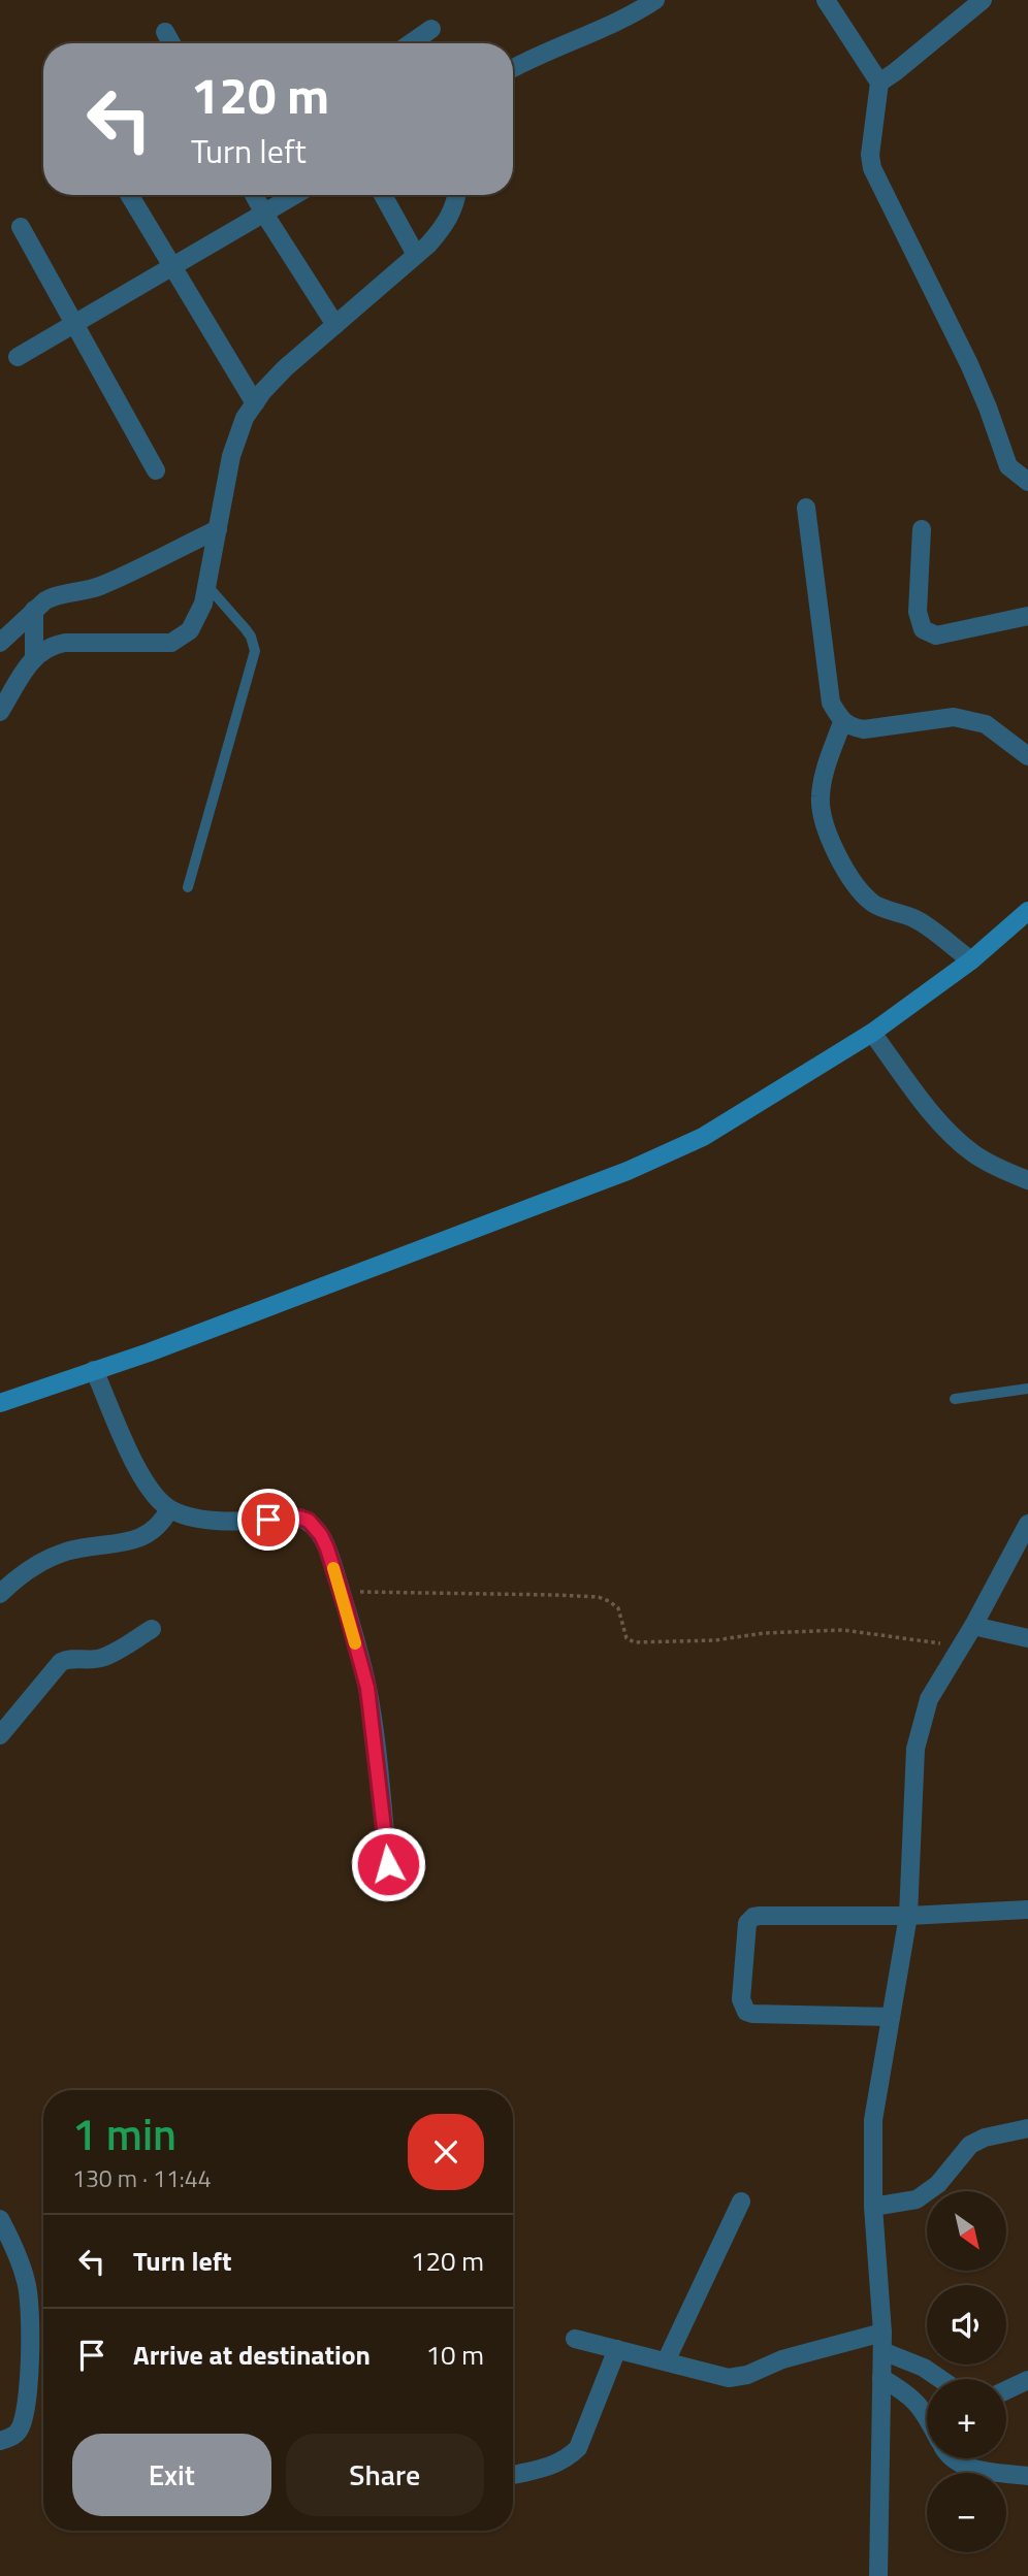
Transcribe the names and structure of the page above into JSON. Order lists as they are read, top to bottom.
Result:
{
  "north": "bottom right",
  "page": {
    "turn": ["120 m", "Turn left"],
    "heading": ["1 min", "130 m · 11:44"],
    "map_buttons": ["+", "−"],
    "list": [
      {
        "name": "Turn left",
        "value": "120 m"
      },
      {
        "name": "Arrive at destination",
        "value": "10 m"
      }
    ],
    "buttons": ["Exit", "Share"]
  }
}
